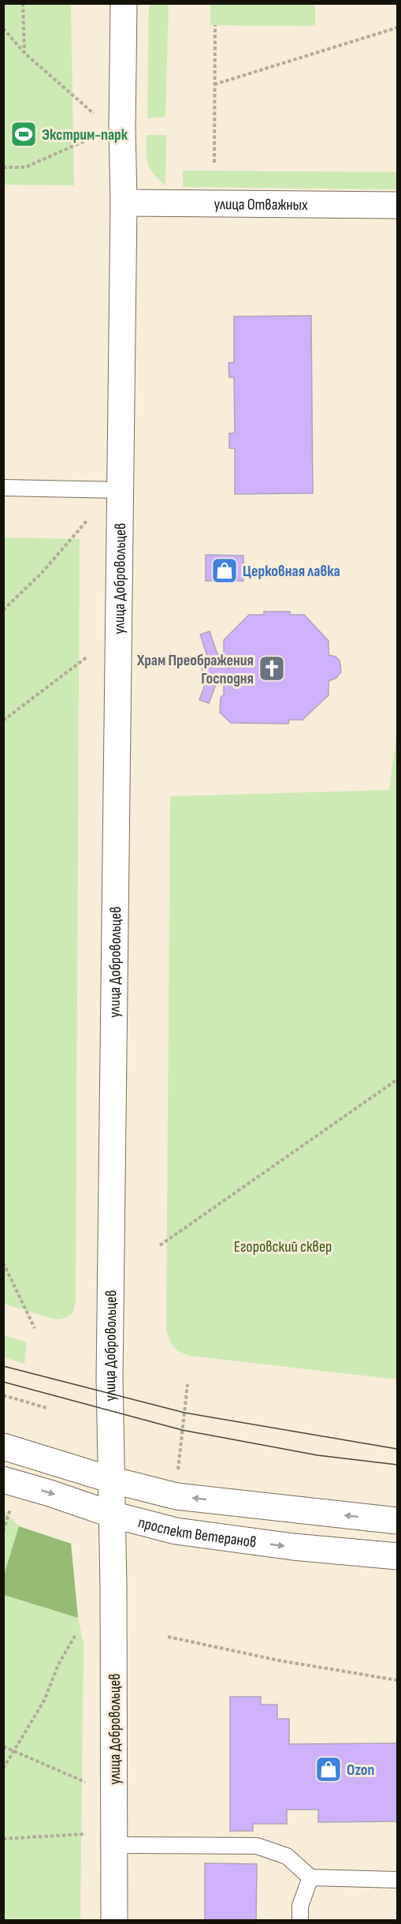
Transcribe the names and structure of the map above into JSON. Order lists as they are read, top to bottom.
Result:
{
  "streets": {
    "street": ["улица Отважных", "улица Добровольцев", "проспект Ветеранов"]
  },
  "crossings": [
    ["улица Отважных", "улица Добровольцев"],
    ["улица Добровольцев", "проспект Ветеранов"]
  ],
  "parks": ["Егоровский сквер"],
  "places": {
    "sports": ["Экстрим-парк"],
    "shop": ["Церковная лавка", "Ozon"],
    "church": ["Храм Преображения Господня"]
  }
}
